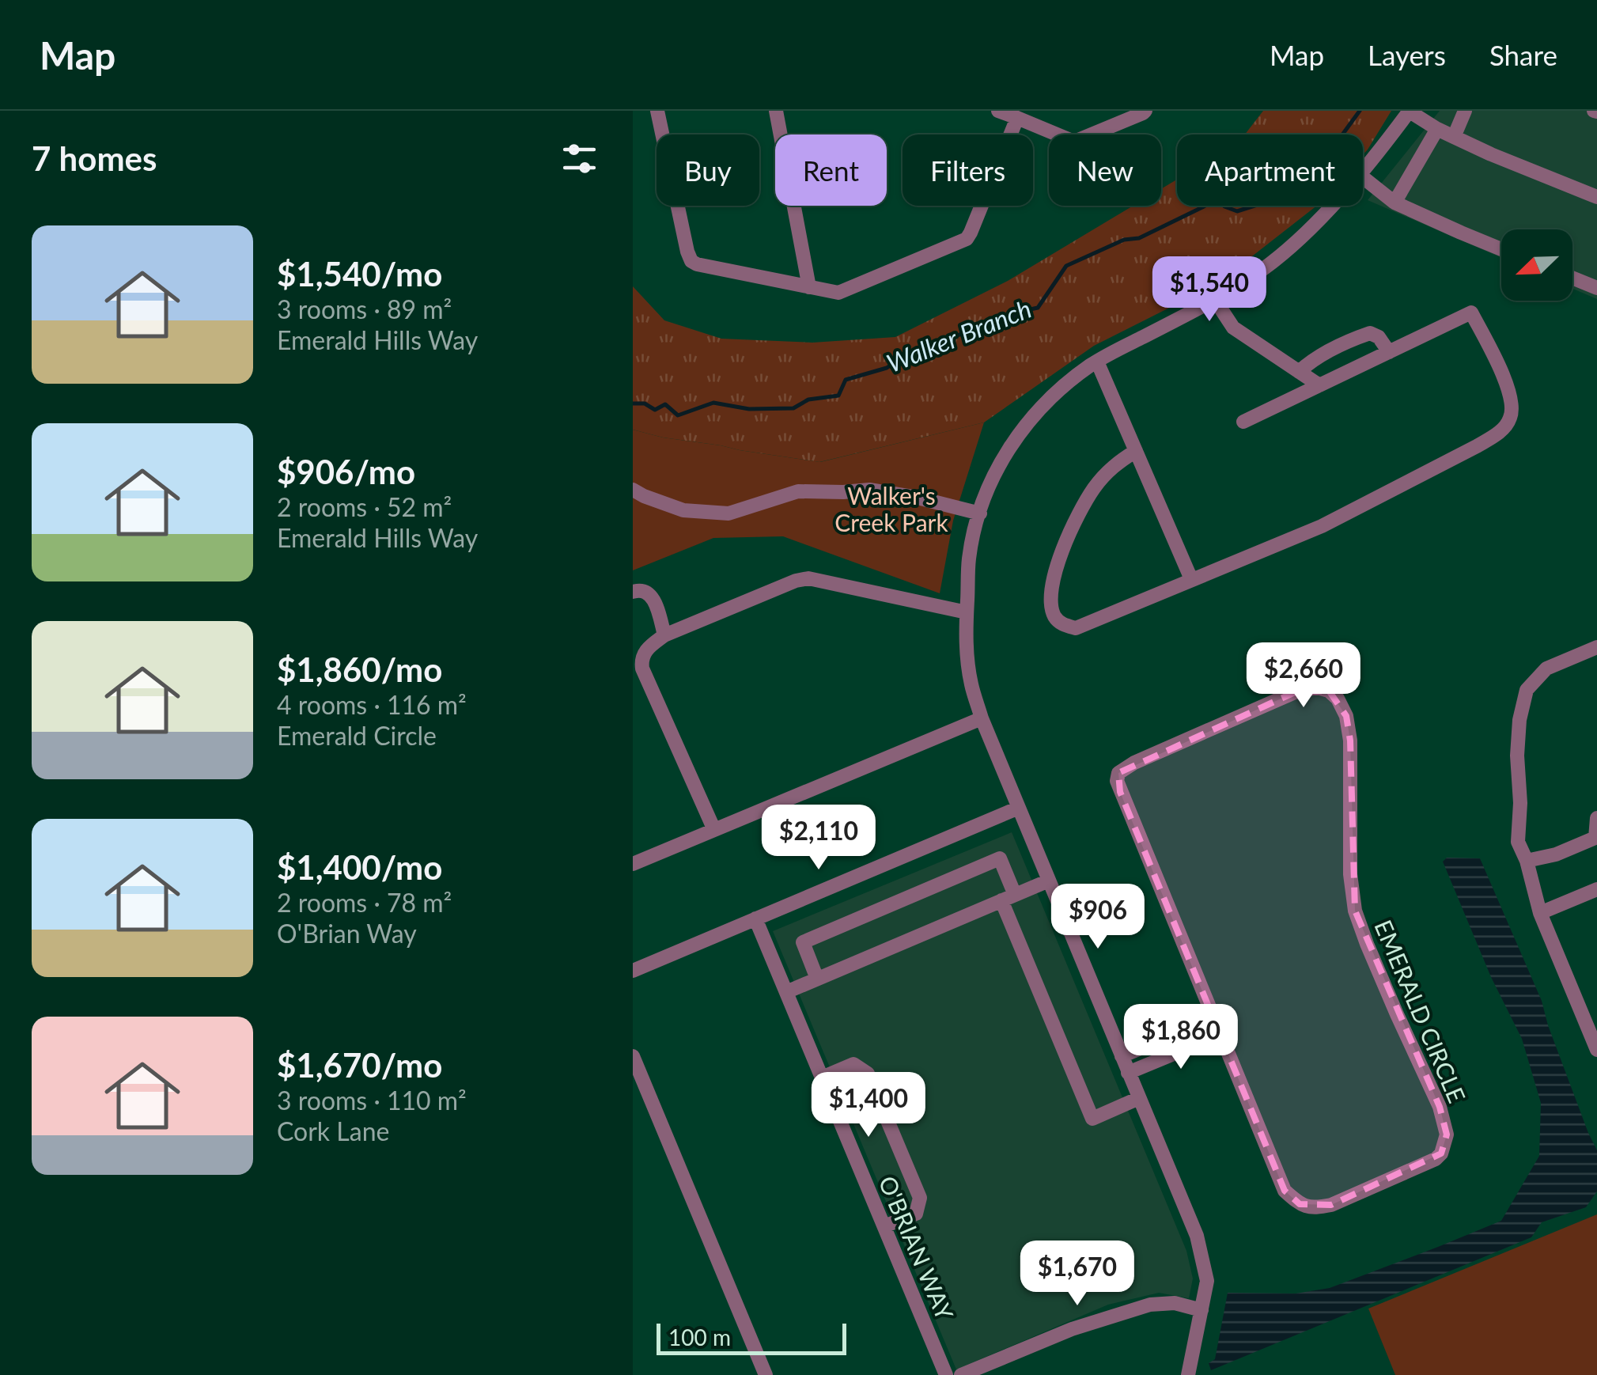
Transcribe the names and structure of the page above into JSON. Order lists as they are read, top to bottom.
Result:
{
  "streets": {
    "street": ["EMERALD CIRCLE", "O'BRIAN WAY"]
  },
  "water": ["Walker Branch"],
  "parks": ["Walker's Creek Park"],
  "scale_bar": "100 m",
  "north": "bottom left",
  "page": {
    "header": "Map",
    "nav": ["Map", "Layers", "Share"],
    "heading": "7 homes",
    "chip": [
      "Buy",
      "Rent",
      "Filters",
      "New",
      "Apartment"
    ],
    "list": [
      {
        "name": "$1,540/mo",
        "note": "3 rooms · 89 m² · Emerald Hills Way"
      },
      {
        "name": "$906/mo",
        "note": "2 rooms · 52 m² · Emerald Hills Way"
      },
      {
        "name": "$1,860/mo",
        "note": "4 rooms · 116 m² · Emerald Circle"
      },
      {
        "name": "$1,400/mo",
        "note": "2 rooms · 78 m² · O'Brian Way"
      },
      {
        "name": "$1,670/mo",
        "note": "3 rooms · 110 m² · Cork Lane"
      }
    ],
    "price": [
      "$1,540",
      "$2,660",
      "$2,110",
      "$906",
      "$1,860",
      "$1,400",
      "$1,670"
    ],
    "scale": "100 m"
  }
}
